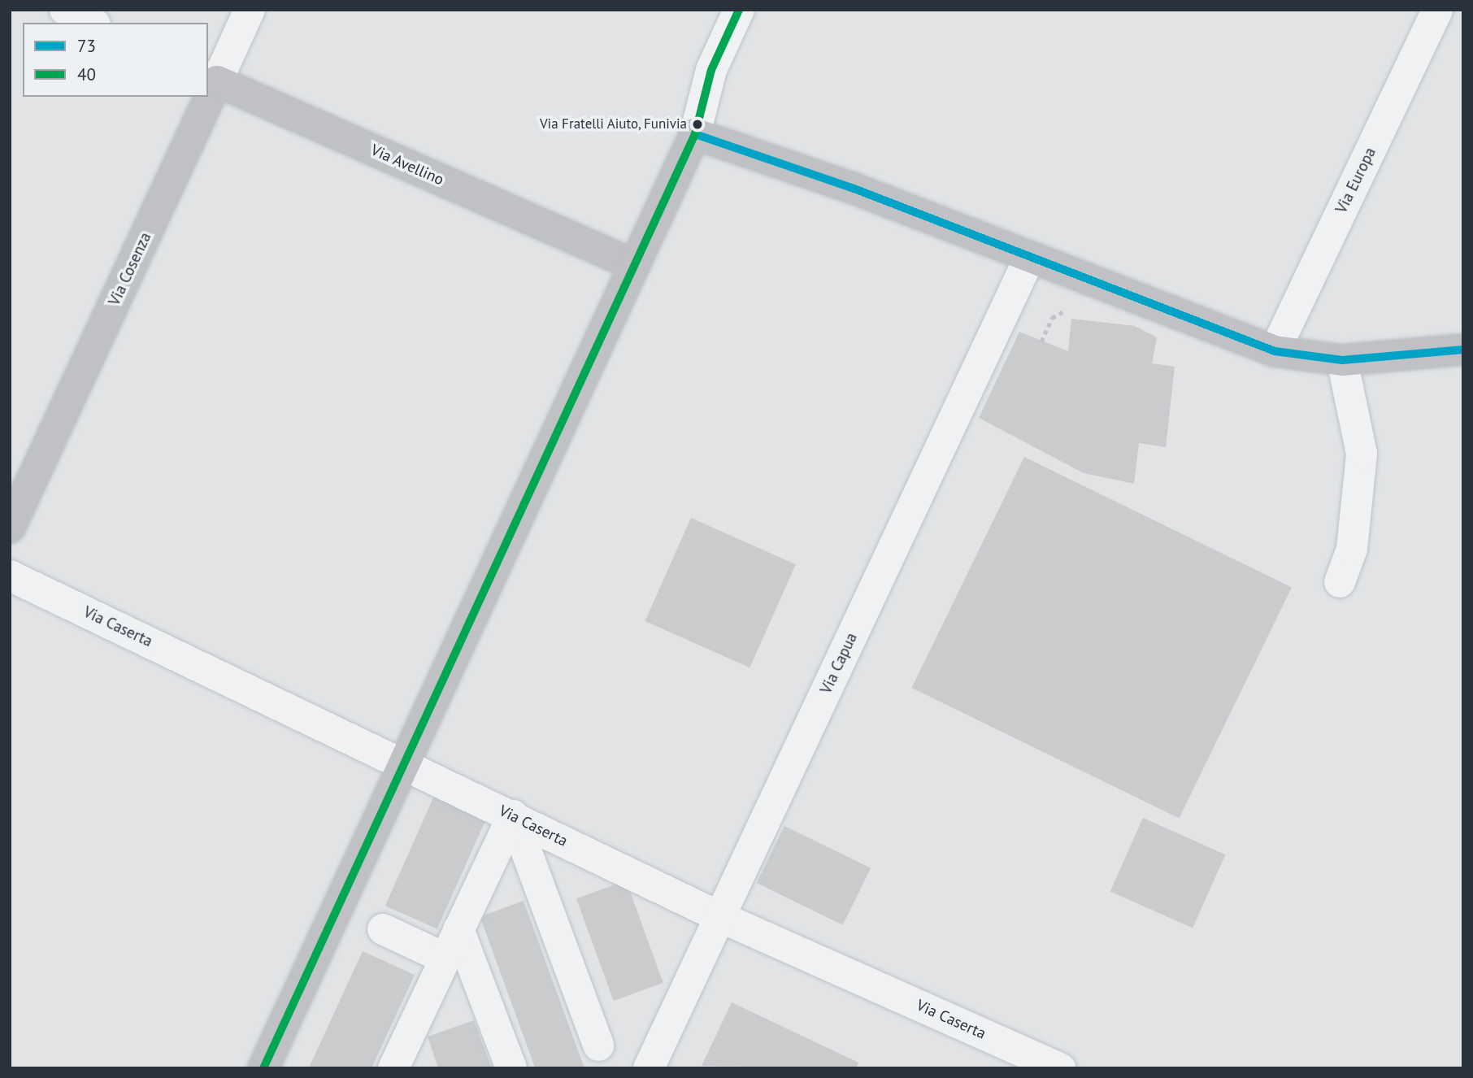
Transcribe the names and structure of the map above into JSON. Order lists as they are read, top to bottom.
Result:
{
  "streets": {
    "main road": ["Via Avellino", "Via Cosenza"],
    "street": ["Via Europa", "Via Caserta", "Via Capua"]
  },
  "crossings": [
    ["Via Avellino", "Via Cosenza"],
    ["Via Caserta", "Via Capua"]
  ],
  "places": ["Via Fratelli Aiuto, Funivia"],
  "lines": ["transit line 40", "transit line 73"],
  "legend": ["73", "40"]
}
